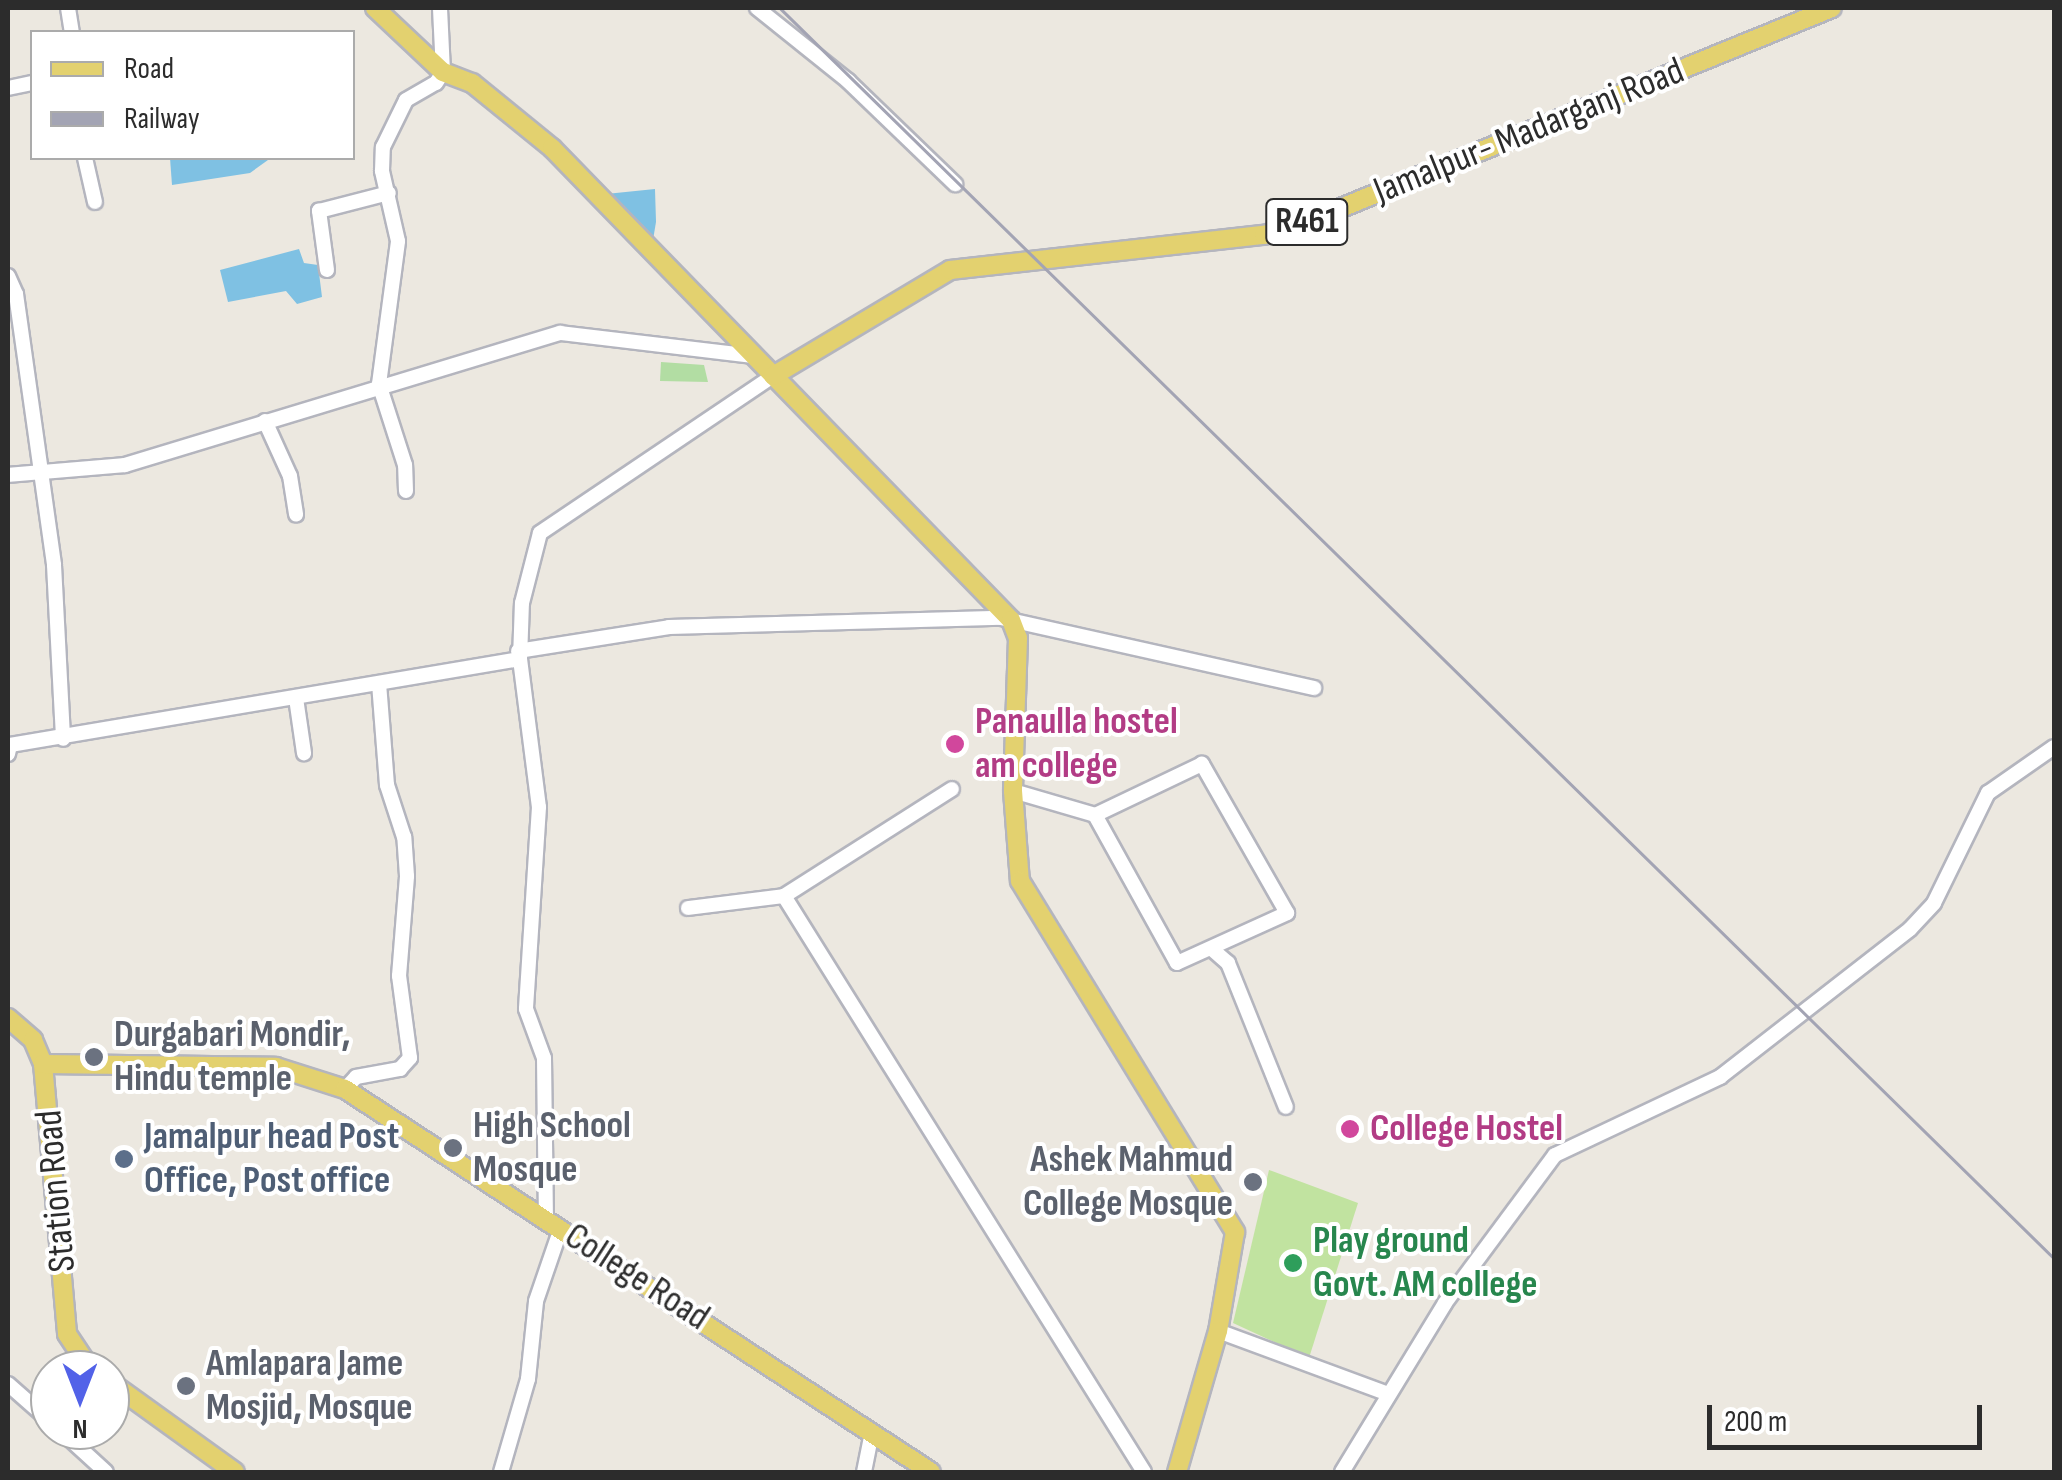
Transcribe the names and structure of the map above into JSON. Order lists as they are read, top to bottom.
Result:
{
  "streets": {
    "main road": [
      "Jamalpur- Madarganj Road",
      "R461",
      "Station Road",
      "College Road"
    ]
  },
  "crossings": [
    ["Station Road", "College Road"]
  ],
  "places": [
    "Panaulla hostel am college",
    "Durgabari Mondir, Hindu temple",
    "College Hostel",
    "High School Mosque",
    "Jamalpur head Post Office, Post office",
    "Ashek Mahmud College Mosque",
    "Play ground Govt. AM college",
    "Amlapara Jame Mosjid, Mosque"
  ],
  "legend": ["Road", "Railway"],
  "scale_bar": "200 m",
  "north": "bottom"
}
